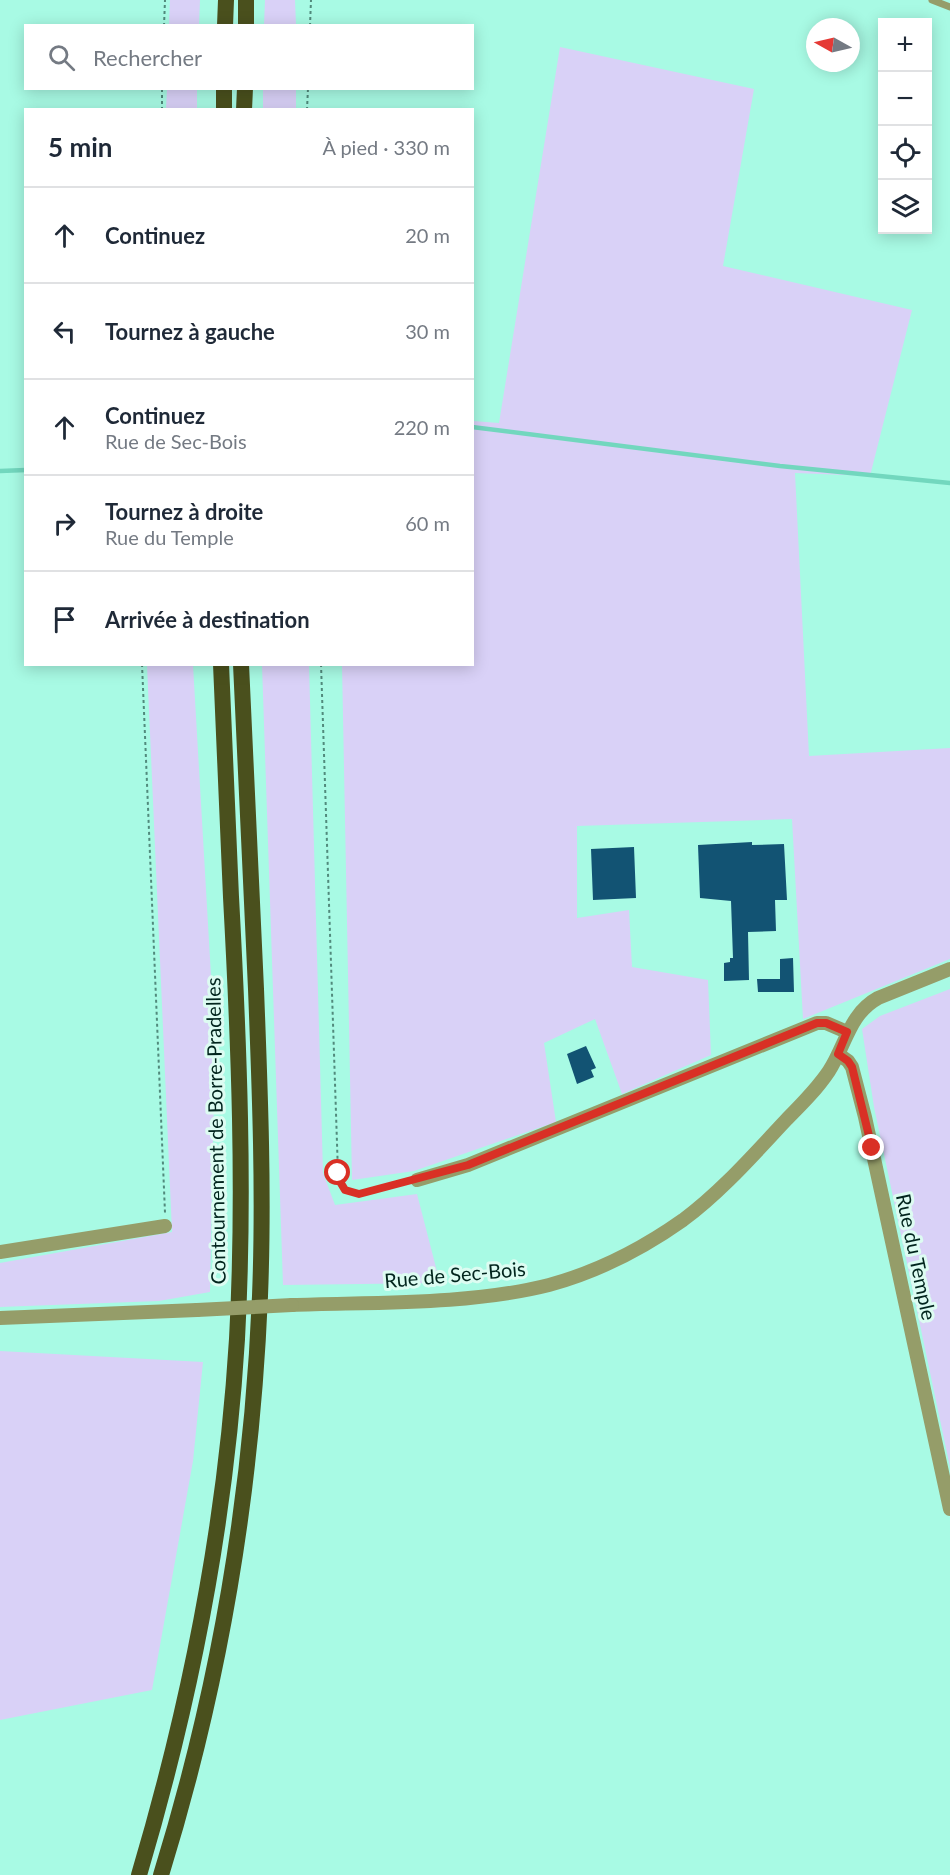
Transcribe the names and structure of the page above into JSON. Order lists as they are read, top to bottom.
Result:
{
  "streets": {
    "highway": ["Contournement de Borre-Pradelles"],
    "street": ["Rue du Temple", "Rue de Sec-Bois"]
  },
  "crossings": [
    ["Rue du Temple", "Rue de Sec-Bois"]
  ],
  "north": "left",
  "page": {
    "map_buttons": ["+", "−"],
    "search": "Rechercher",
    "heading": ["5 min", "À pied · 330 m"],
    "list": [
      ["Continuez", "20 m"],
      ["Tournez à gauche", "30 m"],
      ["Continuez", "Rue de Sec-Bois", "220 m"],
      ["Tournez à droite", "Rue du Temple", "60 m"],
      "Arrivée à destination"
    ]
  }
}
